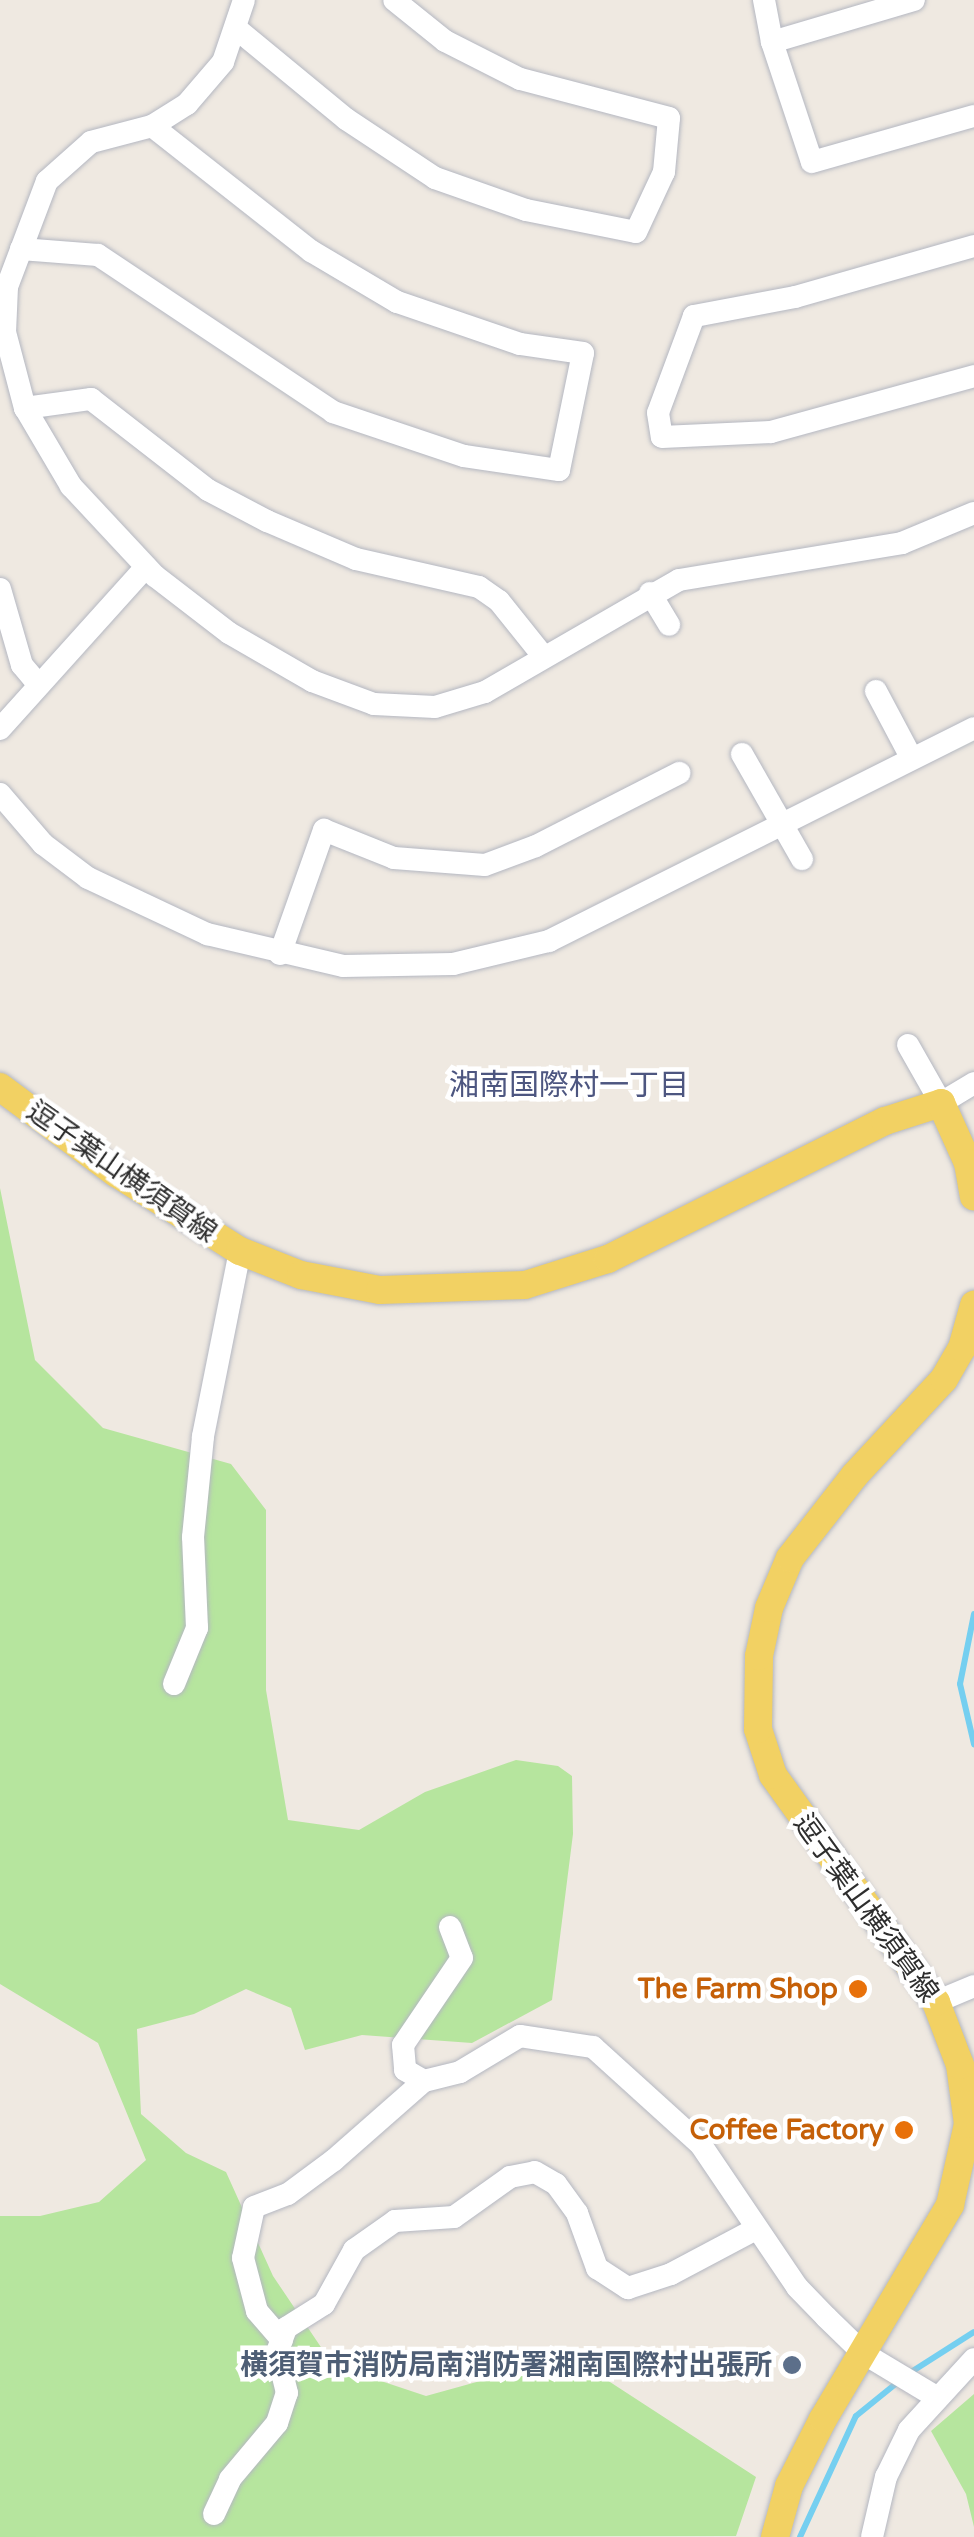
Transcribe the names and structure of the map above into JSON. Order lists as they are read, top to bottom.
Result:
{
  "streets": {
    "main road": ["逗子葉山横須賀線"]
  },
  "districts": ["湘南国際村一丁目"],
  "places": ["The Farm Shop", "Coffee Factory", "横須賀市消防局南消防署湘南国際村出張所"]
}
